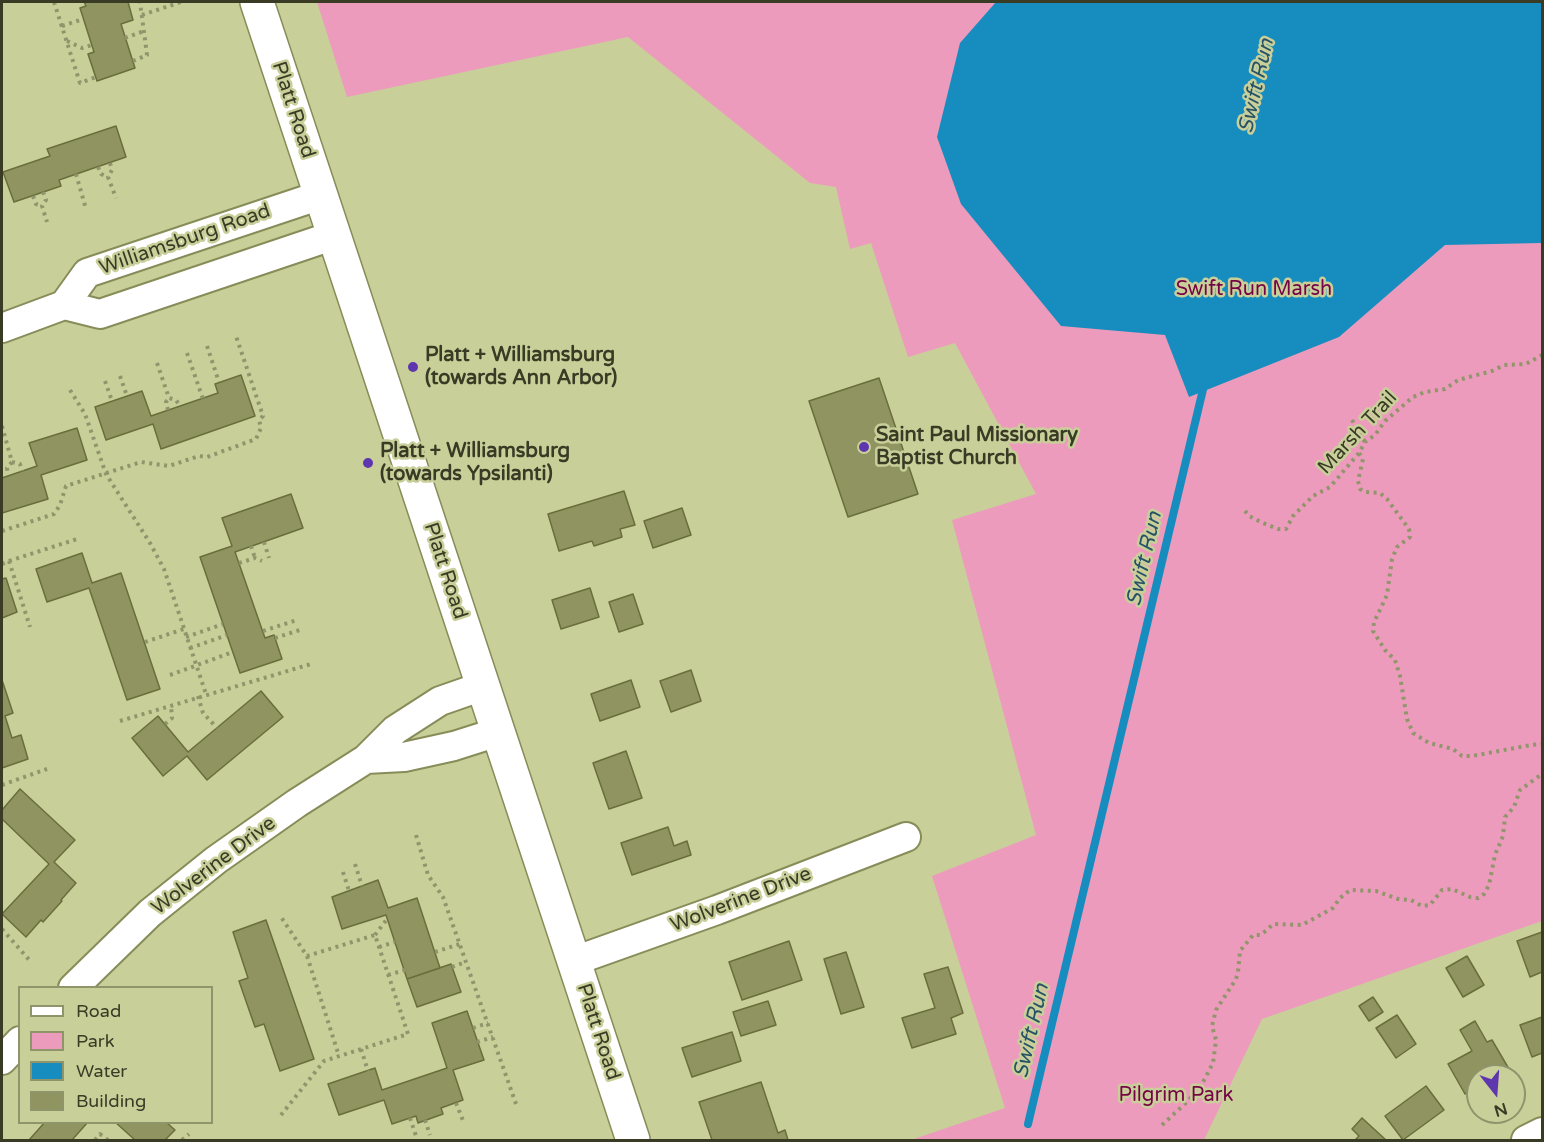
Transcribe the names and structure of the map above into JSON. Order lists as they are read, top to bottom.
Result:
{
  "streets": {
    "main road": ["Platt Road"],
    "street": ["Williamsburg Road", "Wolverine Drive"],
    "path": ["Marsh Trail"]
  },
  "crossings": [
    ["Platt Road", "Williamsburg Road"],
    ["Platt Road", "Wolverine Drive"]
  ],
  "water": ["Swift Run"],
  "parks": ["Swift Run Marsh", "Pilgrim Park"],
  "places": ["Platt + Williamsburg (towards Ann Arbor)", "Saint Paul Missionary Baptist Church", "Platt + Williamsburg (towards Ypsilanti)"],
  "legend": [
    "Road",
    "Park",
    "Water",
    "Building"
  ],
  "north": "bottom"
}
